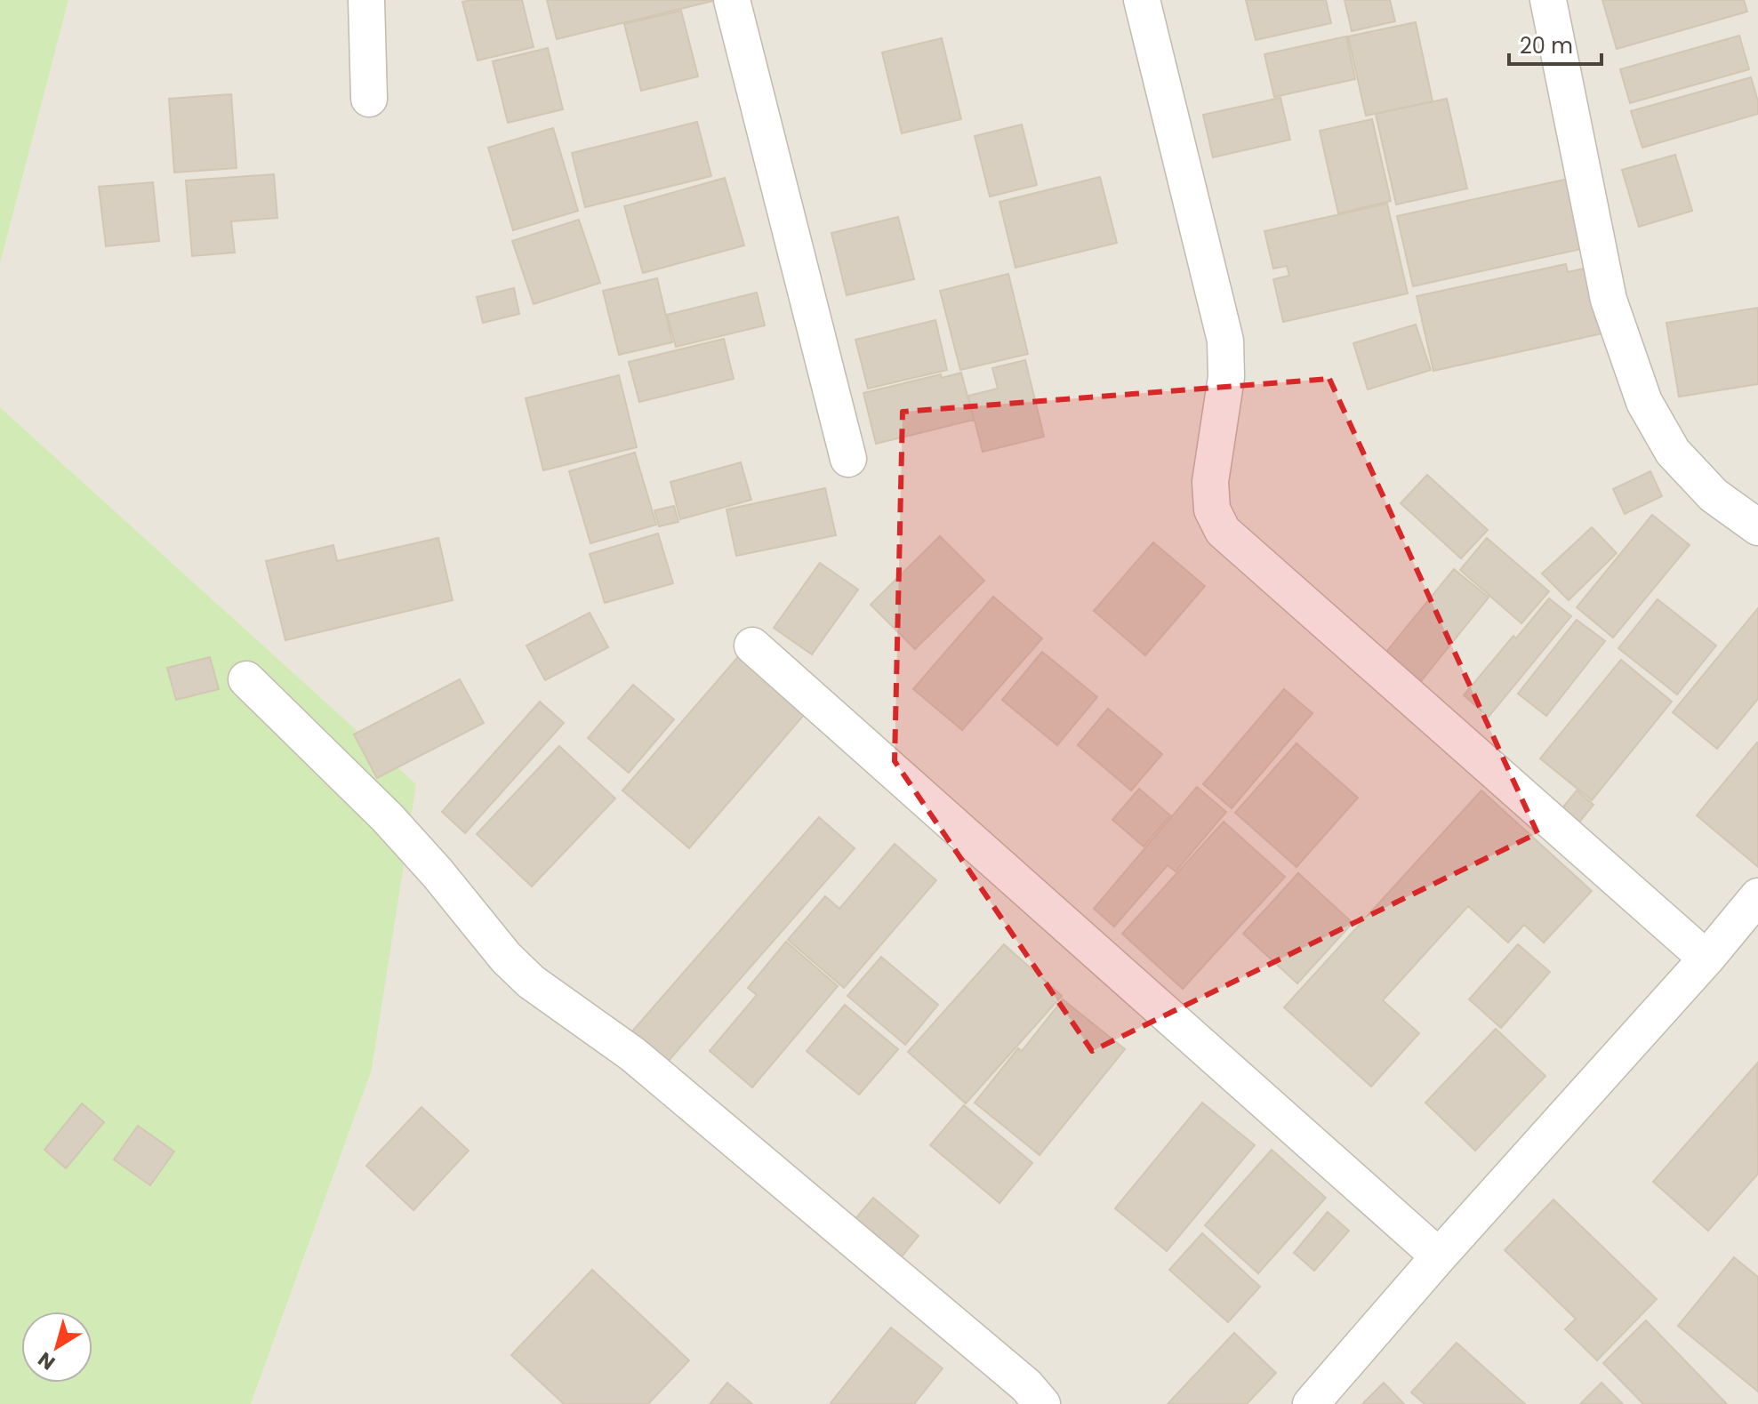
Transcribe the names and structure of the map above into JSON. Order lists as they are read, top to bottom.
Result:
{
  "scale_bar": "20 m",
  "north": "bottom left"
}
